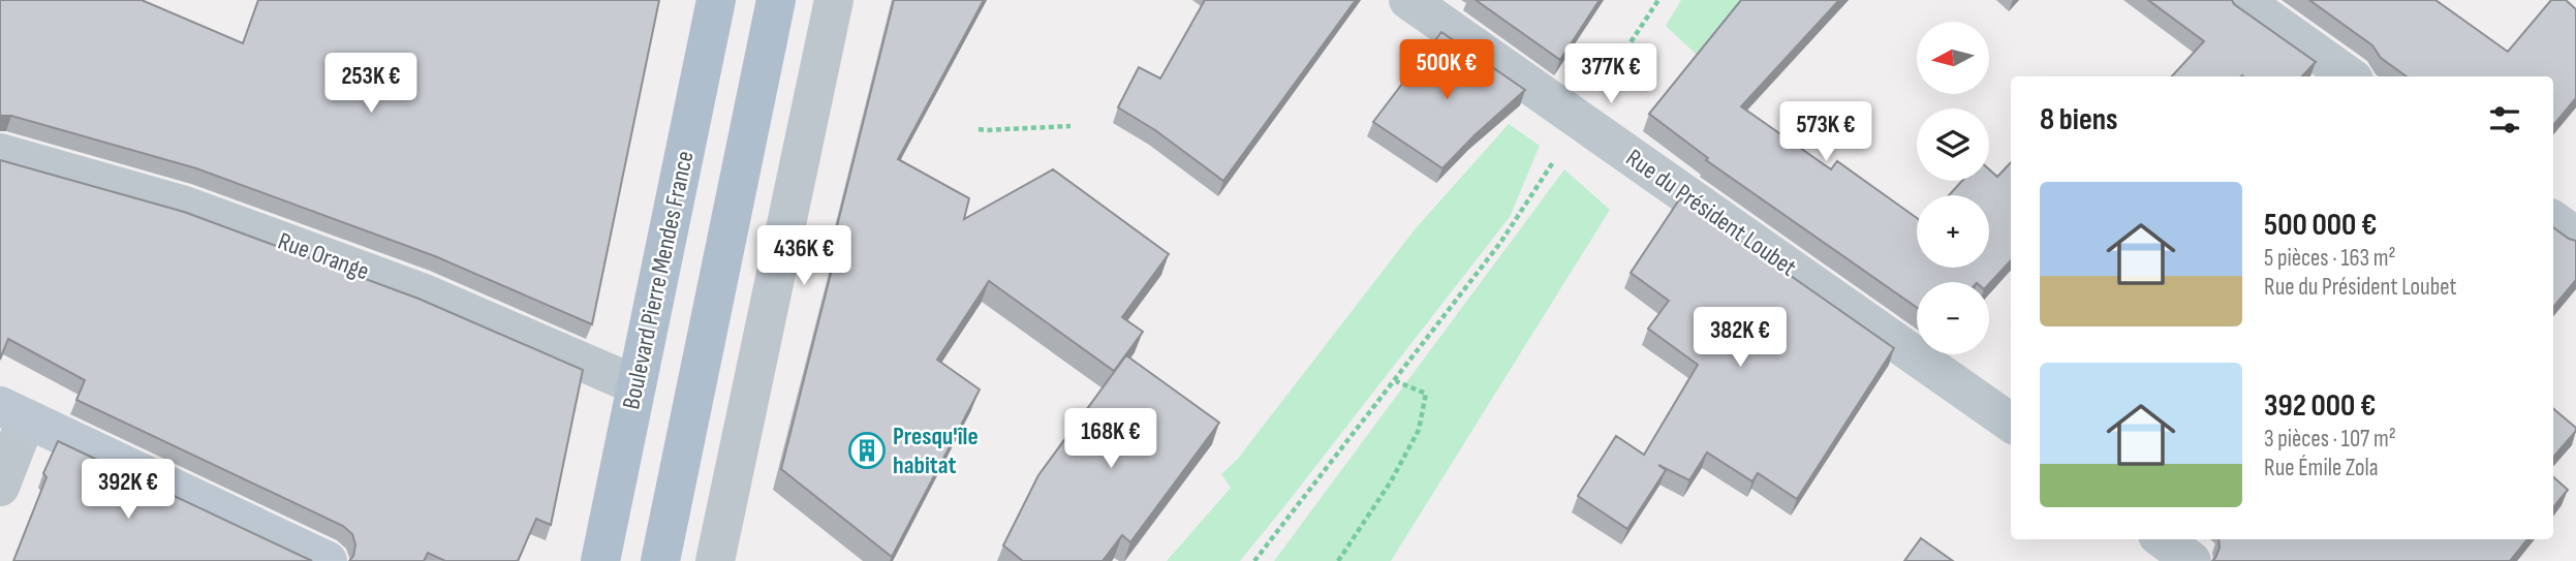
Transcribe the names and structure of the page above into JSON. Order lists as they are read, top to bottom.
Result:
{
  "streets": {
    "main road": ["Boulevard Pierre Mendes France"],
    "street": ["Rue du Président Loubet", "Rue Orange"]
  },
  "crossings": [
    ["Rue Orange", "Boulevard Pierre Mendes France"]
  ],
  "places": {
    "building": ["Presqu'île habitat"]
  },
  "north": "left",
  "page": {
    "map_buttons": ["+", "−"],
    "price": [
      "500K €",
      "377K €",
      "253K €",
      "573K €",
      "436K €",
      "382K €",
      "168K €",
      "392K €"
    ],
    "heading": "8 biens",
    "list": [
      {
        "name": "500 000 €",
        "note": "5 pièces · 163 m² · Rue du Président Loubet"
      },
      {
        "name": "392 000 €",
        "note": "3 pièces · 107 m² · Rue Émile Zola"
      }
    ]
  }
}
